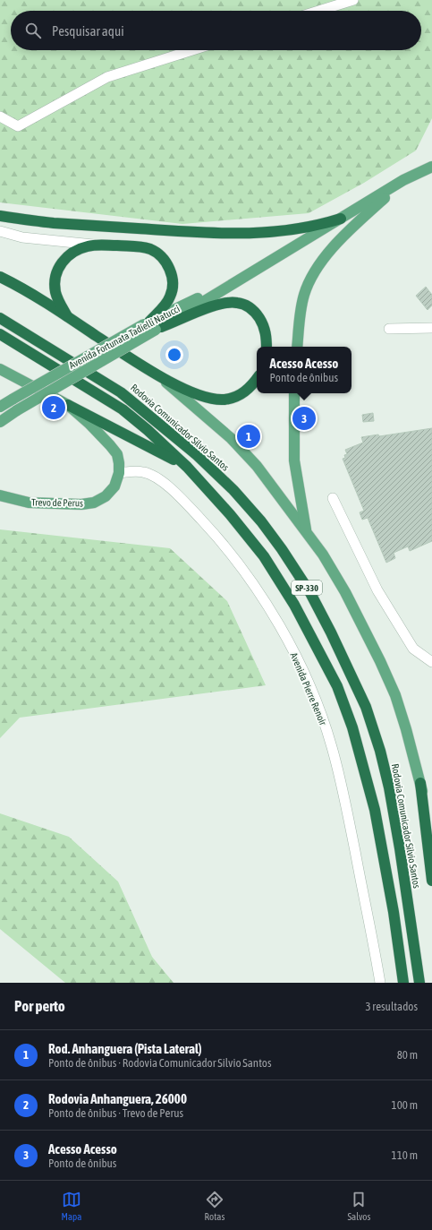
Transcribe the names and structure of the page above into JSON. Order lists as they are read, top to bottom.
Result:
{
  "streets": {
    "highway": ["Rodovia Comunicador Silvio Santos", "SP-330"],
    "main road": ["Avenida Fortunata Tadielli Natucci", "Trevo de Perus"],
    "street": ["Avenida Pierre Renoir"]
  },
  "crossings": [
    ["Trevo de Perus", "Avenida Pierre Renoir"]
  ],
  "page": {
    "search": "Pesquisar aqui",
    "popup": ["Acesso Acesso", "Ponto de ônibus"],
    "pins": ["2", "3", "1"],
    "heading": ["Por perto", "3 resultados"],
    "list": [
      {
        "mark": "1",
        "name": "Rod. Anhanguera (Pista Lateral)",
        "note": "Ponto de ônibus · Rodovia Comunicador Silvio Santos",
        "value": "80 m"
      },
      {
        "mark": "2",
        "name": "Rodovia Anhanguera, 26000",
        "note": "Ponto de ônibus · Trevo de Perus",
        "value": "100 m"
      },
      {
        "mark": "3",
        "name": "Acesso Acesso",
        "note": "Ponto de ônibus",
        "value": "110 m"
      }
    ],
    "nav": ["Mapa", "Rotas", "Salvos"]
  }
}
